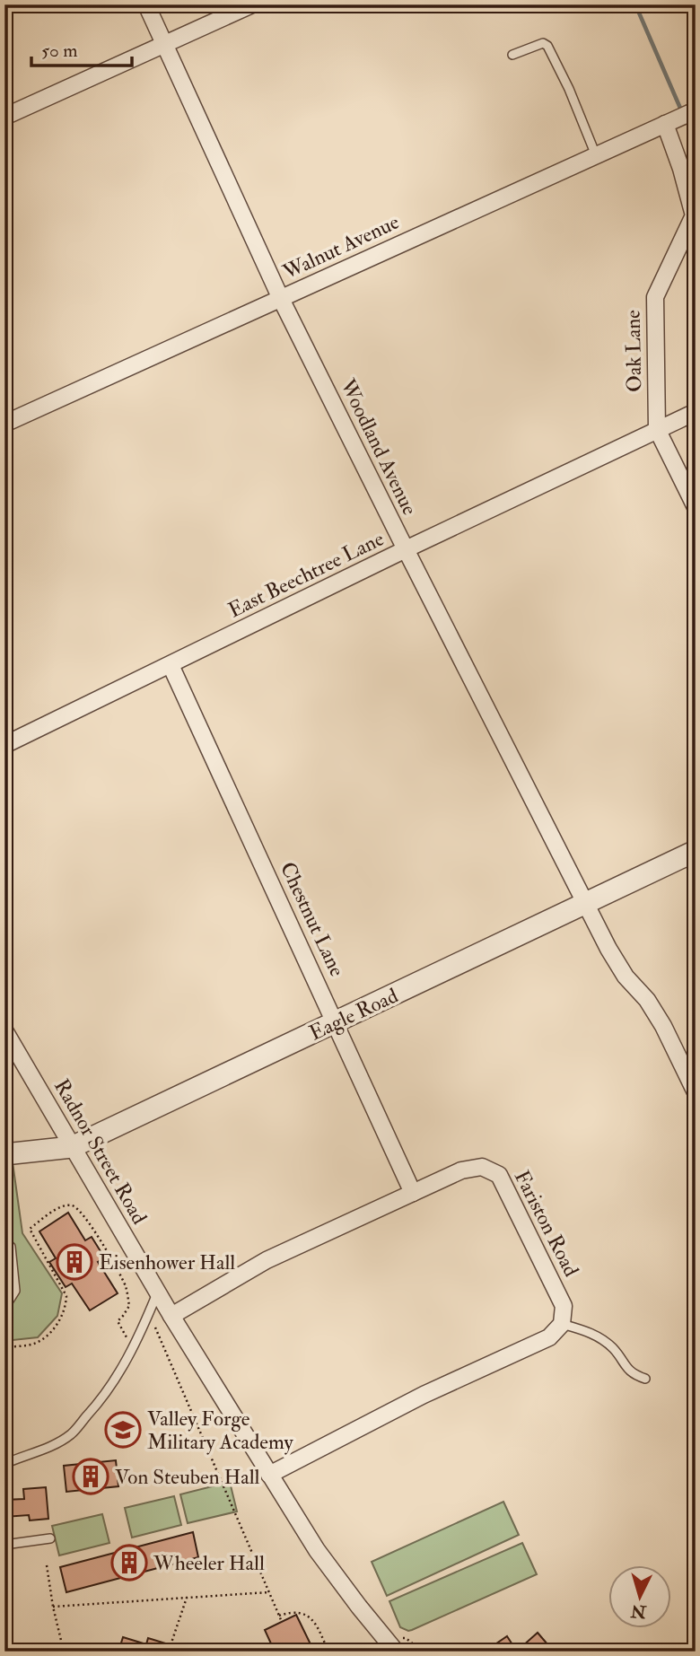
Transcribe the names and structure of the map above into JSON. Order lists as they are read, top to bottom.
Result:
{
  "streets": {
    "street": [
      "Walnut Avenue",
      "Oak Lane",
      "Woodland Avenue",
      "East Beechtree Lane",
      "Chestnut Lane",
      "Eagle Road",
      "Radnor Street Road",
      "Fariston Road"
    ]
  },
  "crossings": [
    ["Walnut Avenue", "Oak Lane"],
    ["Walnut Avenue", "Woodland Avenue"],
    ["Oak Lane", "East Beechtree Lane"],
    ["Woodland Avenue", "East Beechtree Lane"],
    ["Woodland Avenue", "Eagle Road"],
    ["East Beechtree Lane", "Chestnut Lane"],
    ["Chestnut Lane", "Eagle Road"],
    ["Chestnut Lane", "Fariston Road"],
    ["Eagle Road", "Radnor Street Road"],
    ["Radnor Street Road", "Fariston Road"]
  ],
  "places": {
    "building": ["Eisenhower Hall", "Von Steuben Hall", "Wheeler Hall"],
    "school or university": ["Valley Forge Military Academy"]
  },
  "scale_bar": "50 m",
  "north": "bottom"
}
